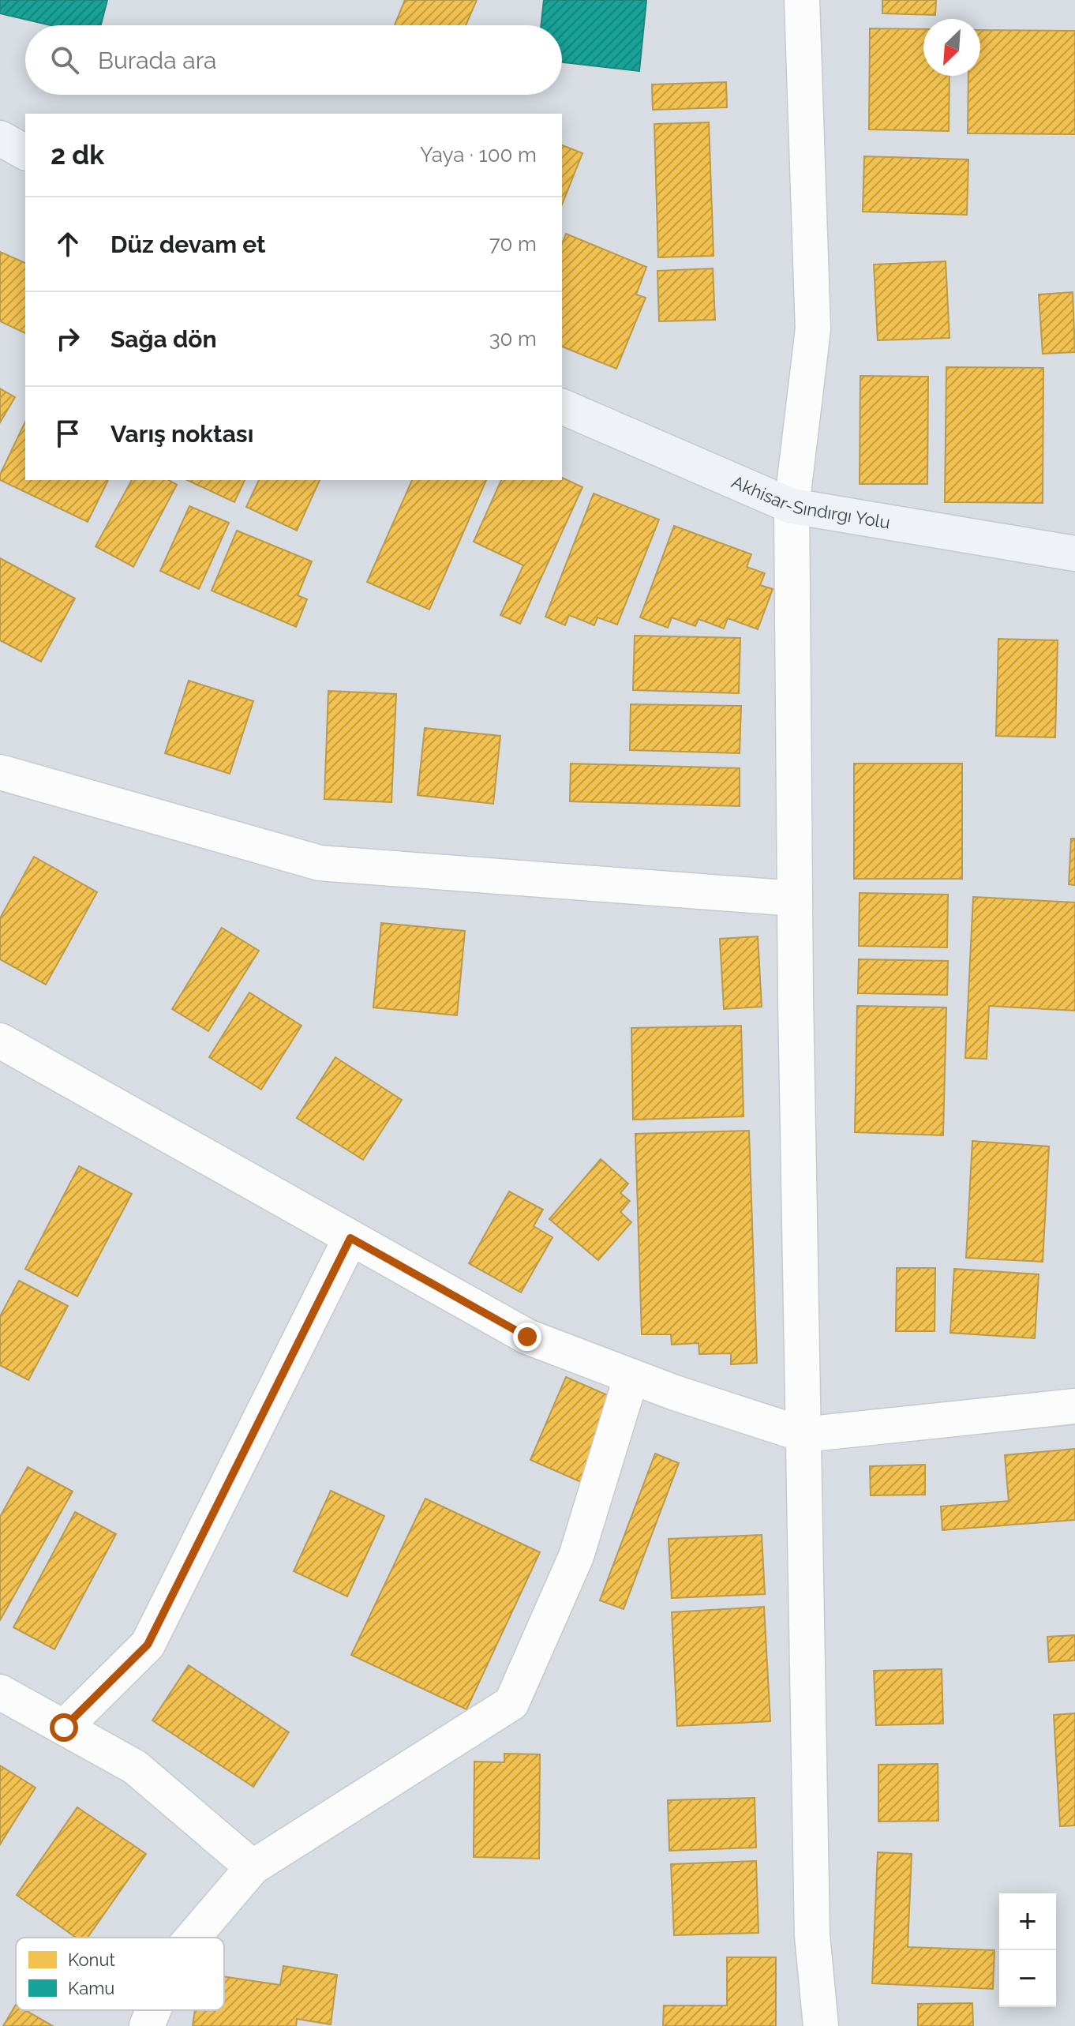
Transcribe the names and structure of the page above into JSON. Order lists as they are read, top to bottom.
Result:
{
  "streets": {
    "main road": ["Akhisar-Sındırgı Yolu"]
  },
  "legend": ["Konut", "Kamu"],
  "north": "bottom left",
  "page": {
    "search": "Burada ara",
    "heading": ["2 dk", "Yaya · 100 m"],
    "list": [
      ["Düz devam et", "70 m"],
      ["Sağa dön", "30 m"],
      "Varış noktası"
    ],
    "map_buttons": ["+", "−"]
  }
}
